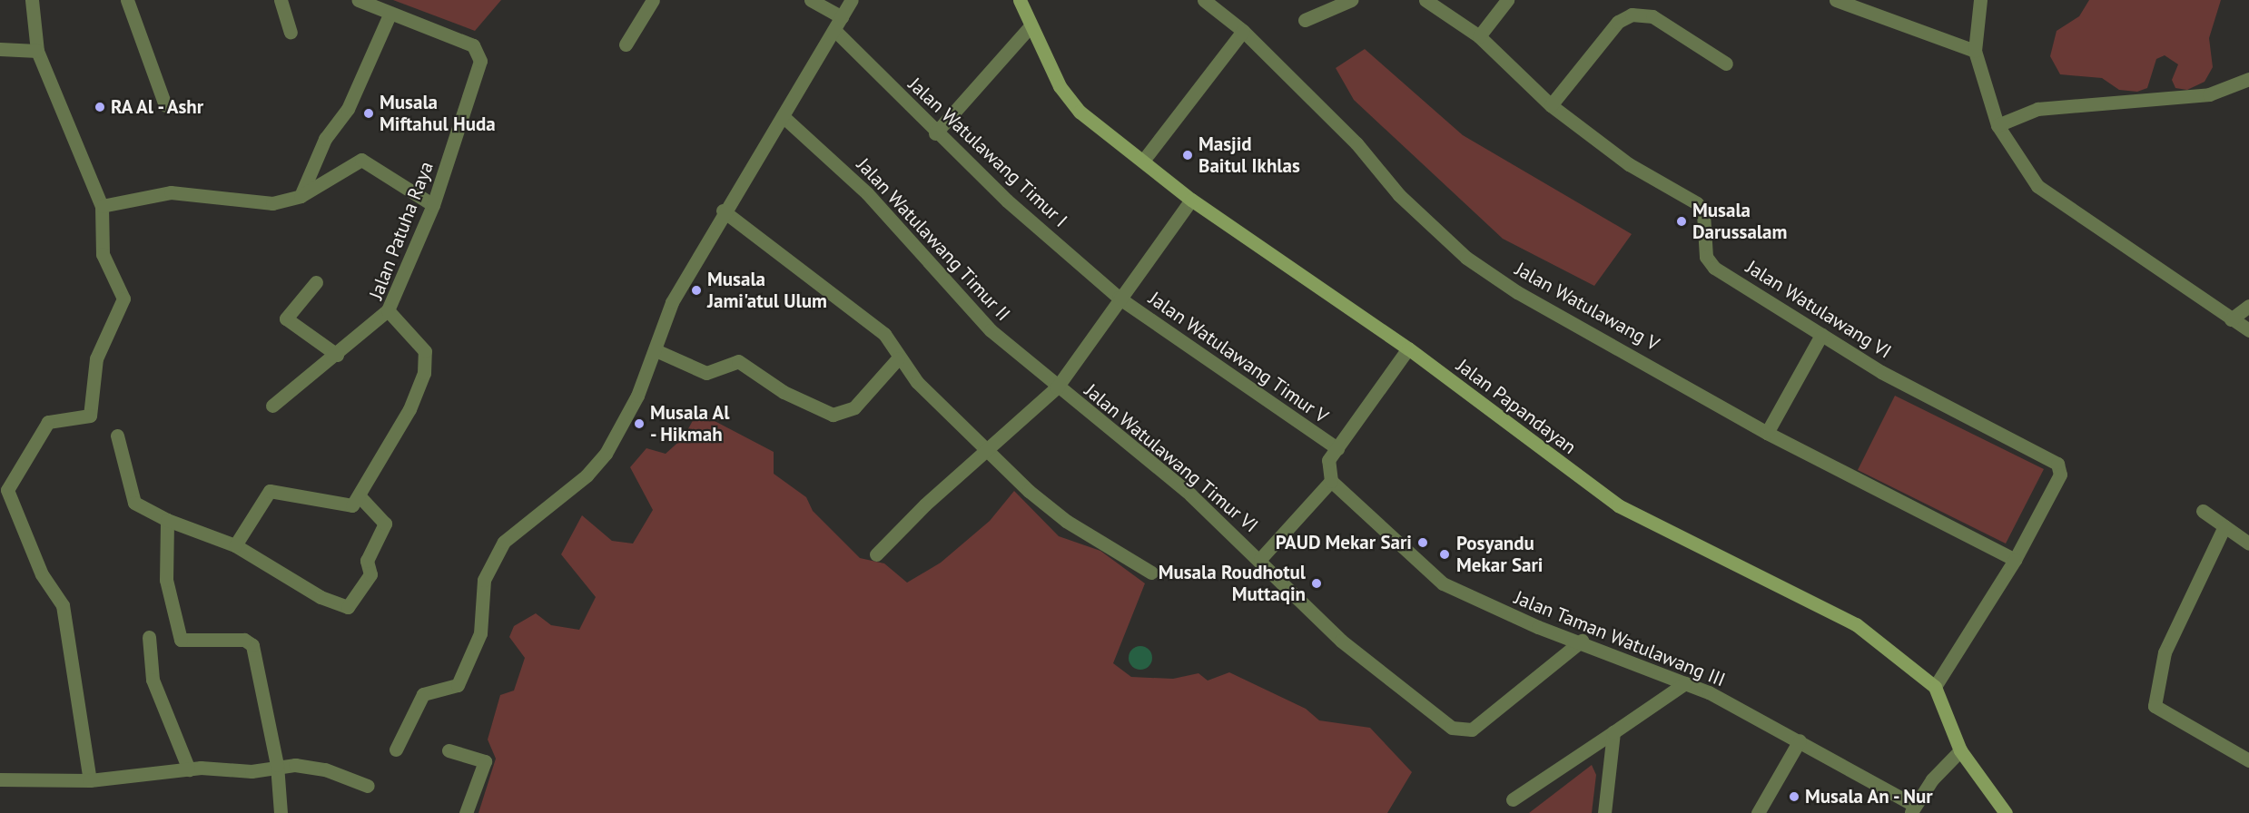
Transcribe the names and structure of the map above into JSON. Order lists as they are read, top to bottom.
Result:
{
  "streets": {
    "main road": ["Jalan Papandayan"],
    "street": [
      "Jalan Watulawang Timur I",
      "Jalan Patuha Raya",
      "Jalan Watulawang Timur II",
      "Jalan Watulawang V",
      "Jalan Watulawang VI",
      "Jalan Watulawang Timur V",
      "Jalan Watulawang Timur VI",
      "Jalan Taman Watulawang III"
    ]
  },
  "crossings": [
    ["Jalan Watulawang Timur I", "Jalan Watulawang Timur V"],
    ["Jalan Watulawang Timur II", "Jalan Watulawang Timur VI"],
    ["Jalan Watulawang V", "Jalan Watulawang VI"],
    ["Jalan Watulawang Timur VI", "Jalan Taman Watulawang III"]
  ],
  "places": [
    "RA Al - Ashr",
    "Musala Miftahul Huda",
    "Masjid Baitul Ikhlas",
    "Musala Darussalam",
    "Musala Jami'atul Ulum",
    "Musala Al - Hikmah",
    "PAUD Mekar Sari",
    "Posyandu Mekar Sari",
    "Musala Roudhotul Muttaqin",
    "Musala An - Nur"
  ]
}
